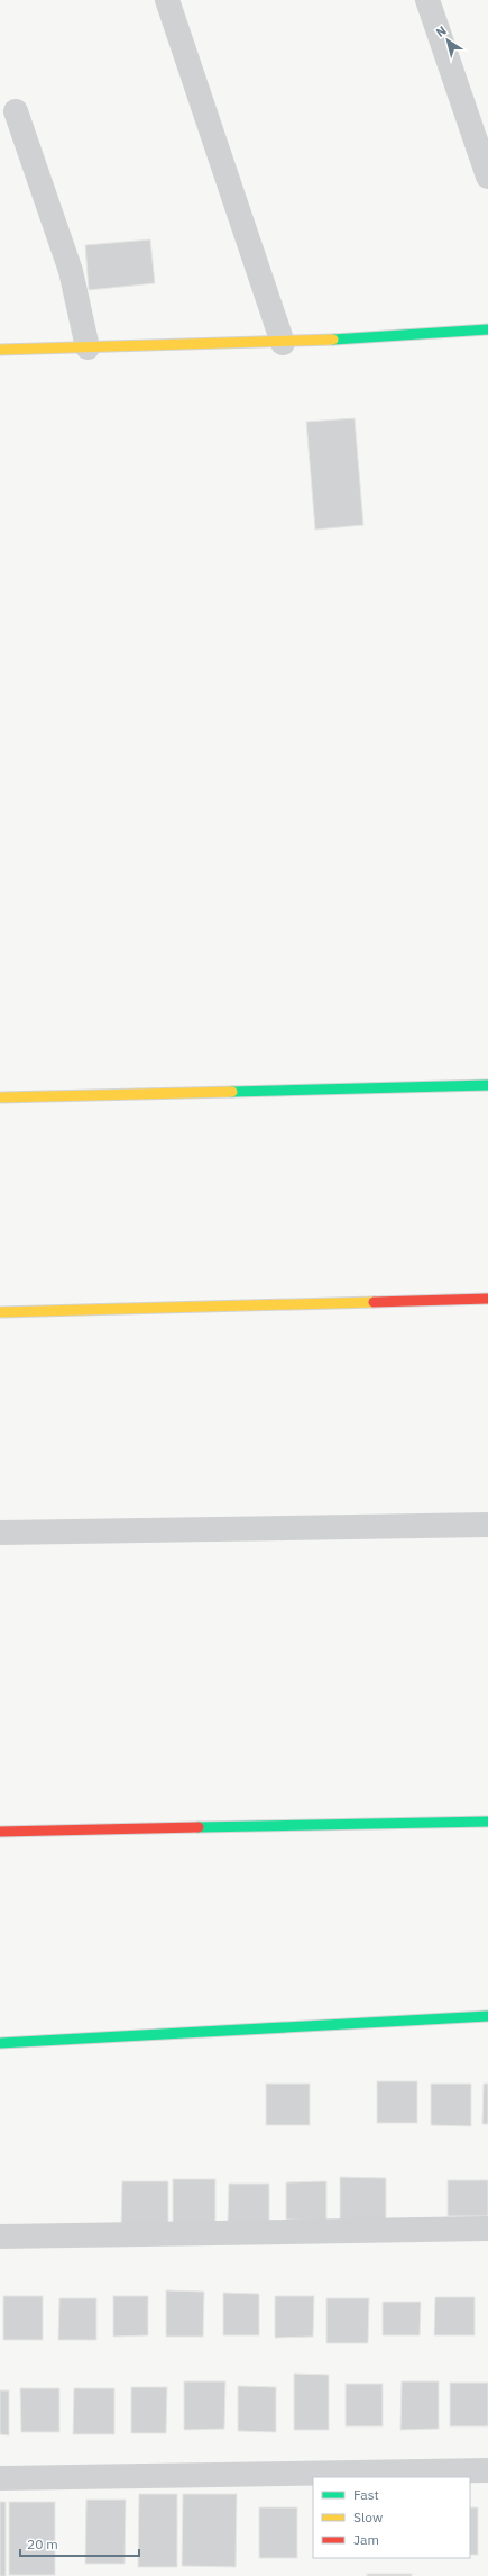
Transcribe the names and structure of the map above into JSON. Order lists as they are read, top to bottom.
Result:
{
  "legend": ["Fast", "Slow", "Jam"],
  "scale_bar": "20 m",
  "north": "top left"
}
